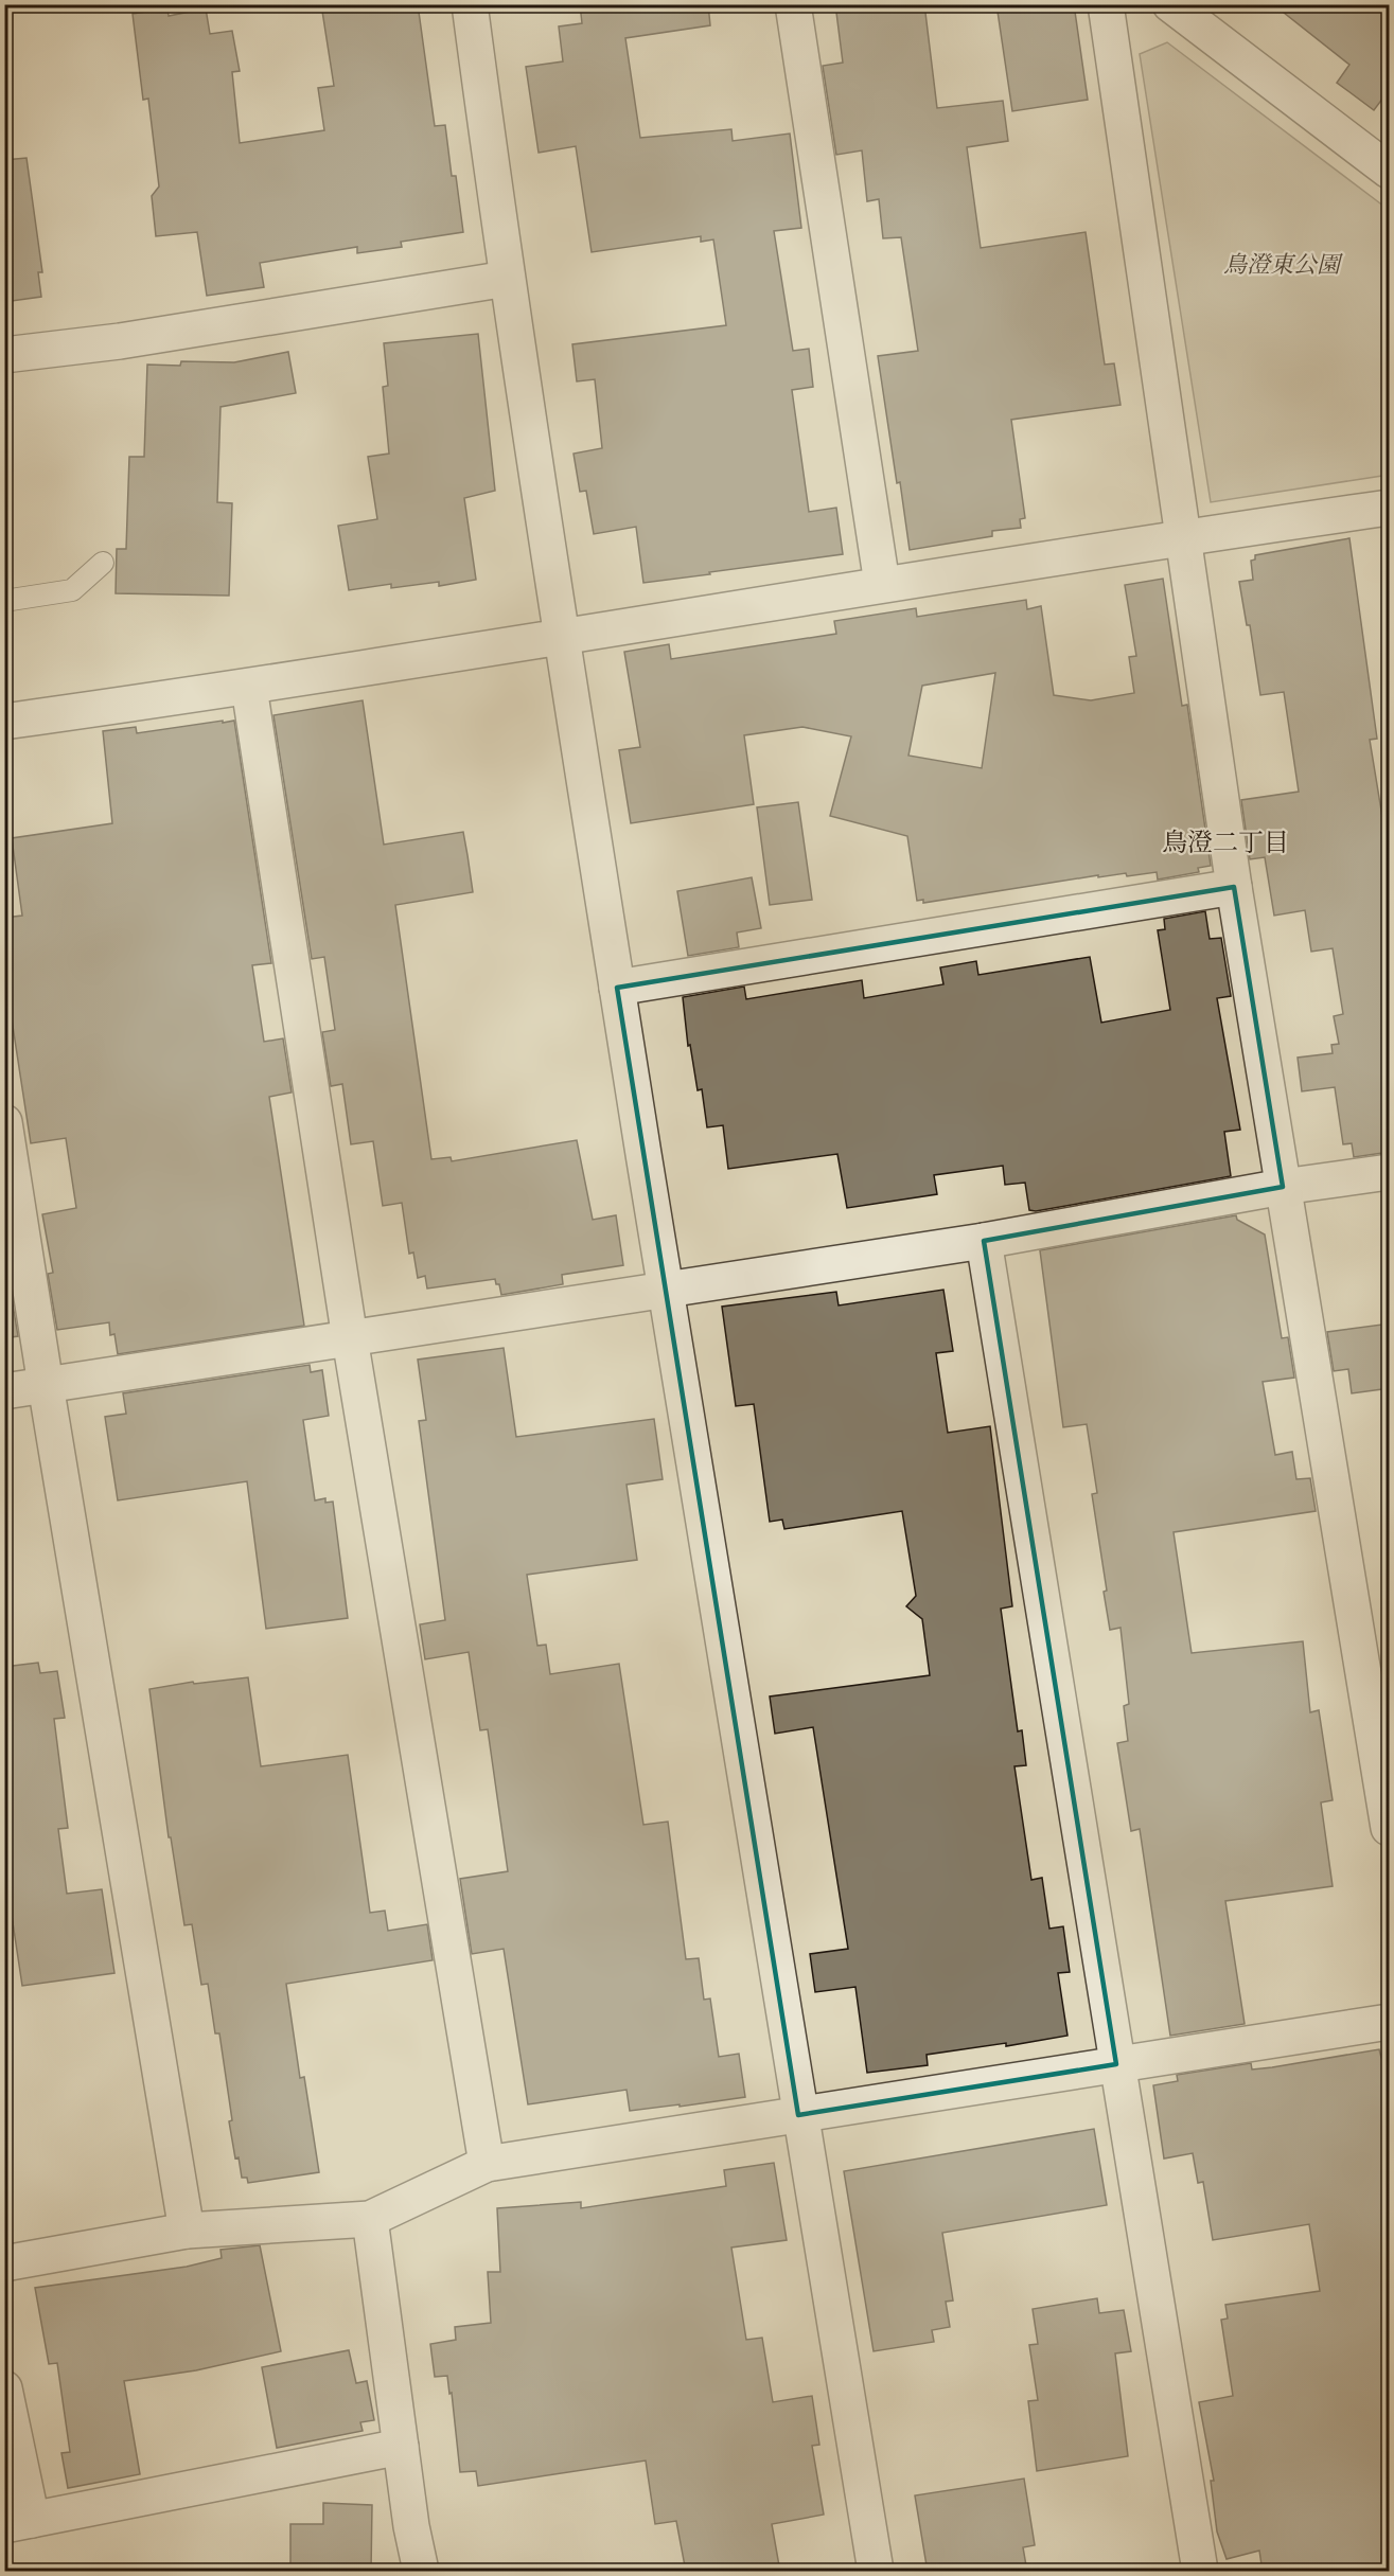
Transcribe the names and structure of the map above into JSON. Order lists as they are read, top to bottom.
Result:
{
  "districts": ["鳥澄二丁目"],
  "parks": ["鳥澄東公園"]
}
